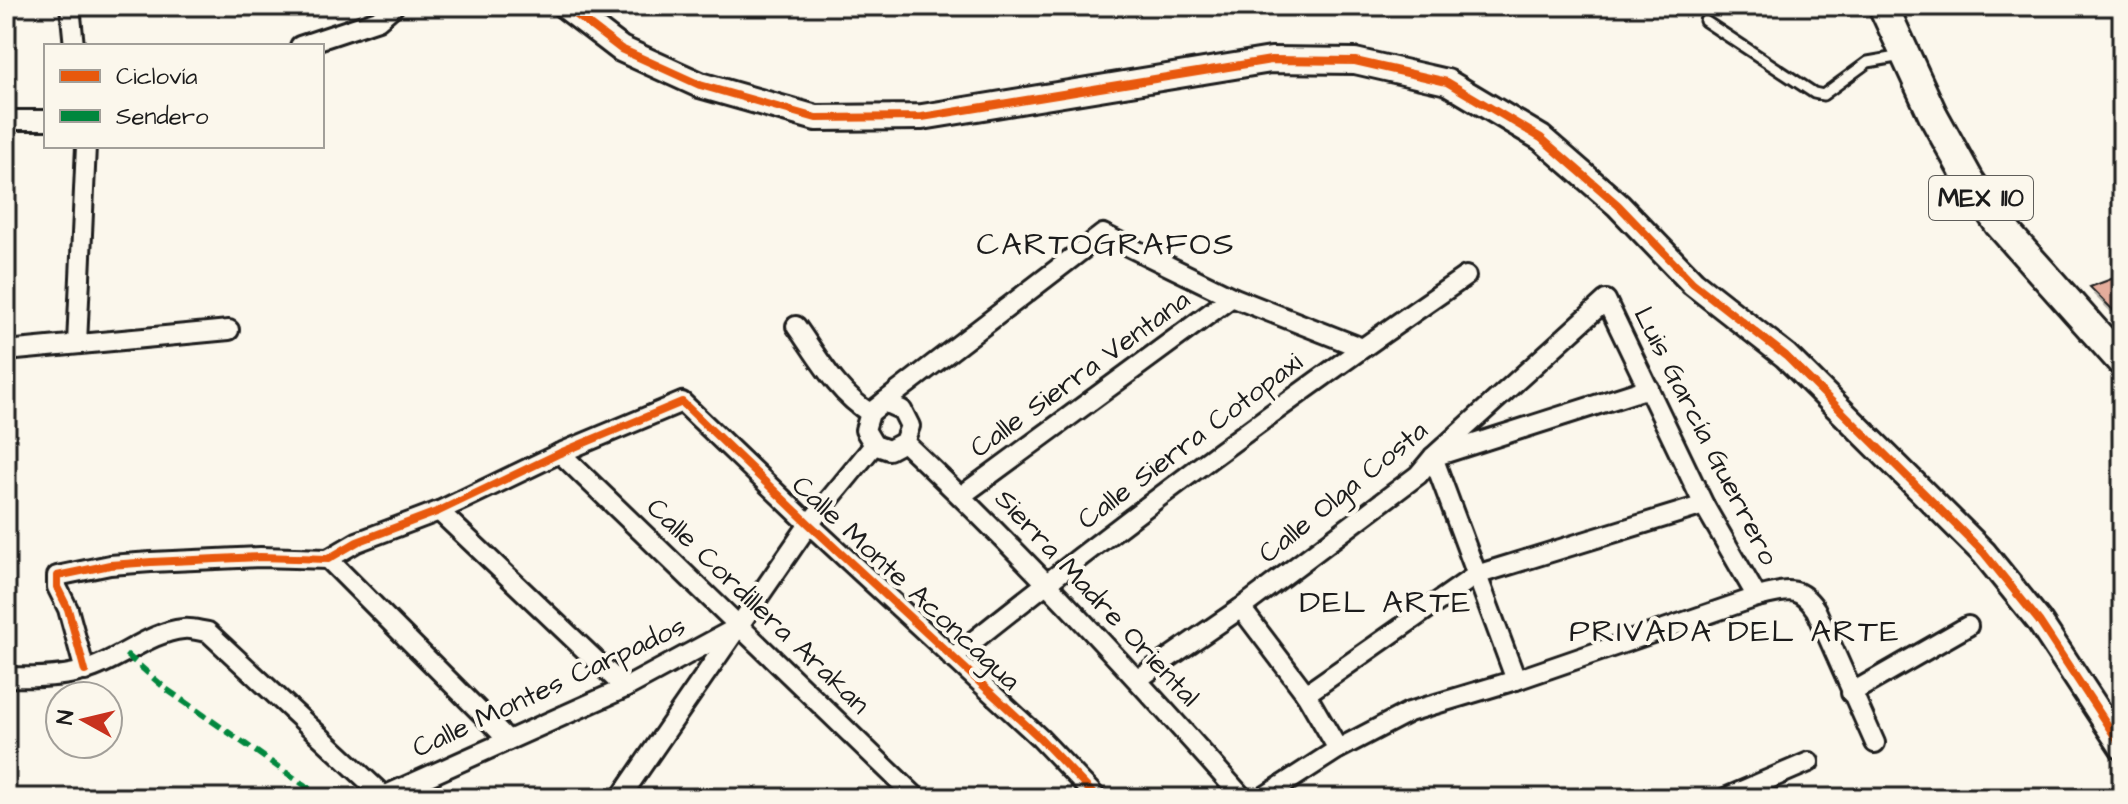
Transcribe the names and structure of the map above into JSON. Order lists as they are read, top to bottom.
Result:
{
  "streets": {
    "main road": ["MEX 110"],
    "street": [
      "Calle Sierra Ventana",
      "Luis García Guerrero",
      "Calle Sierra Cotopaxi",
      "Calle Olga Costa",
      "Calle Monte Aconcagua",
      "Sierra Madre Oriental",
      "Calle Cordillera Arakan",
      "Calle Montes Carpados"
    ]
  },
  "crossings": [
    ["Calle Sierra Ventana", "Sierra Madre Oriental"],
    ["Luis García Guerrero", "Calle Olga Costa"],
    ["Calle Sierra Cotopaxi", "Calle Monte Aconcagua"],
    ["Calle Sierra Cotopaxi", "Sierra Madre Oriental"],
    ["Calle Olga Costa", "Sierra Madre Oriental"],
    ["Calle Monte Aconcagua", "Calle Cordillera Arakan"],
    ["Calle Cordillera Arakan", "Calle Montes Carpados"]
  ],
  "districts": ["CARTOGRAFOS", "DEL ARTE", "PRIVADA DEL ARTE"],
  "legend": ["Ciclovía", "Sendero"],
  "north": "left"
}
